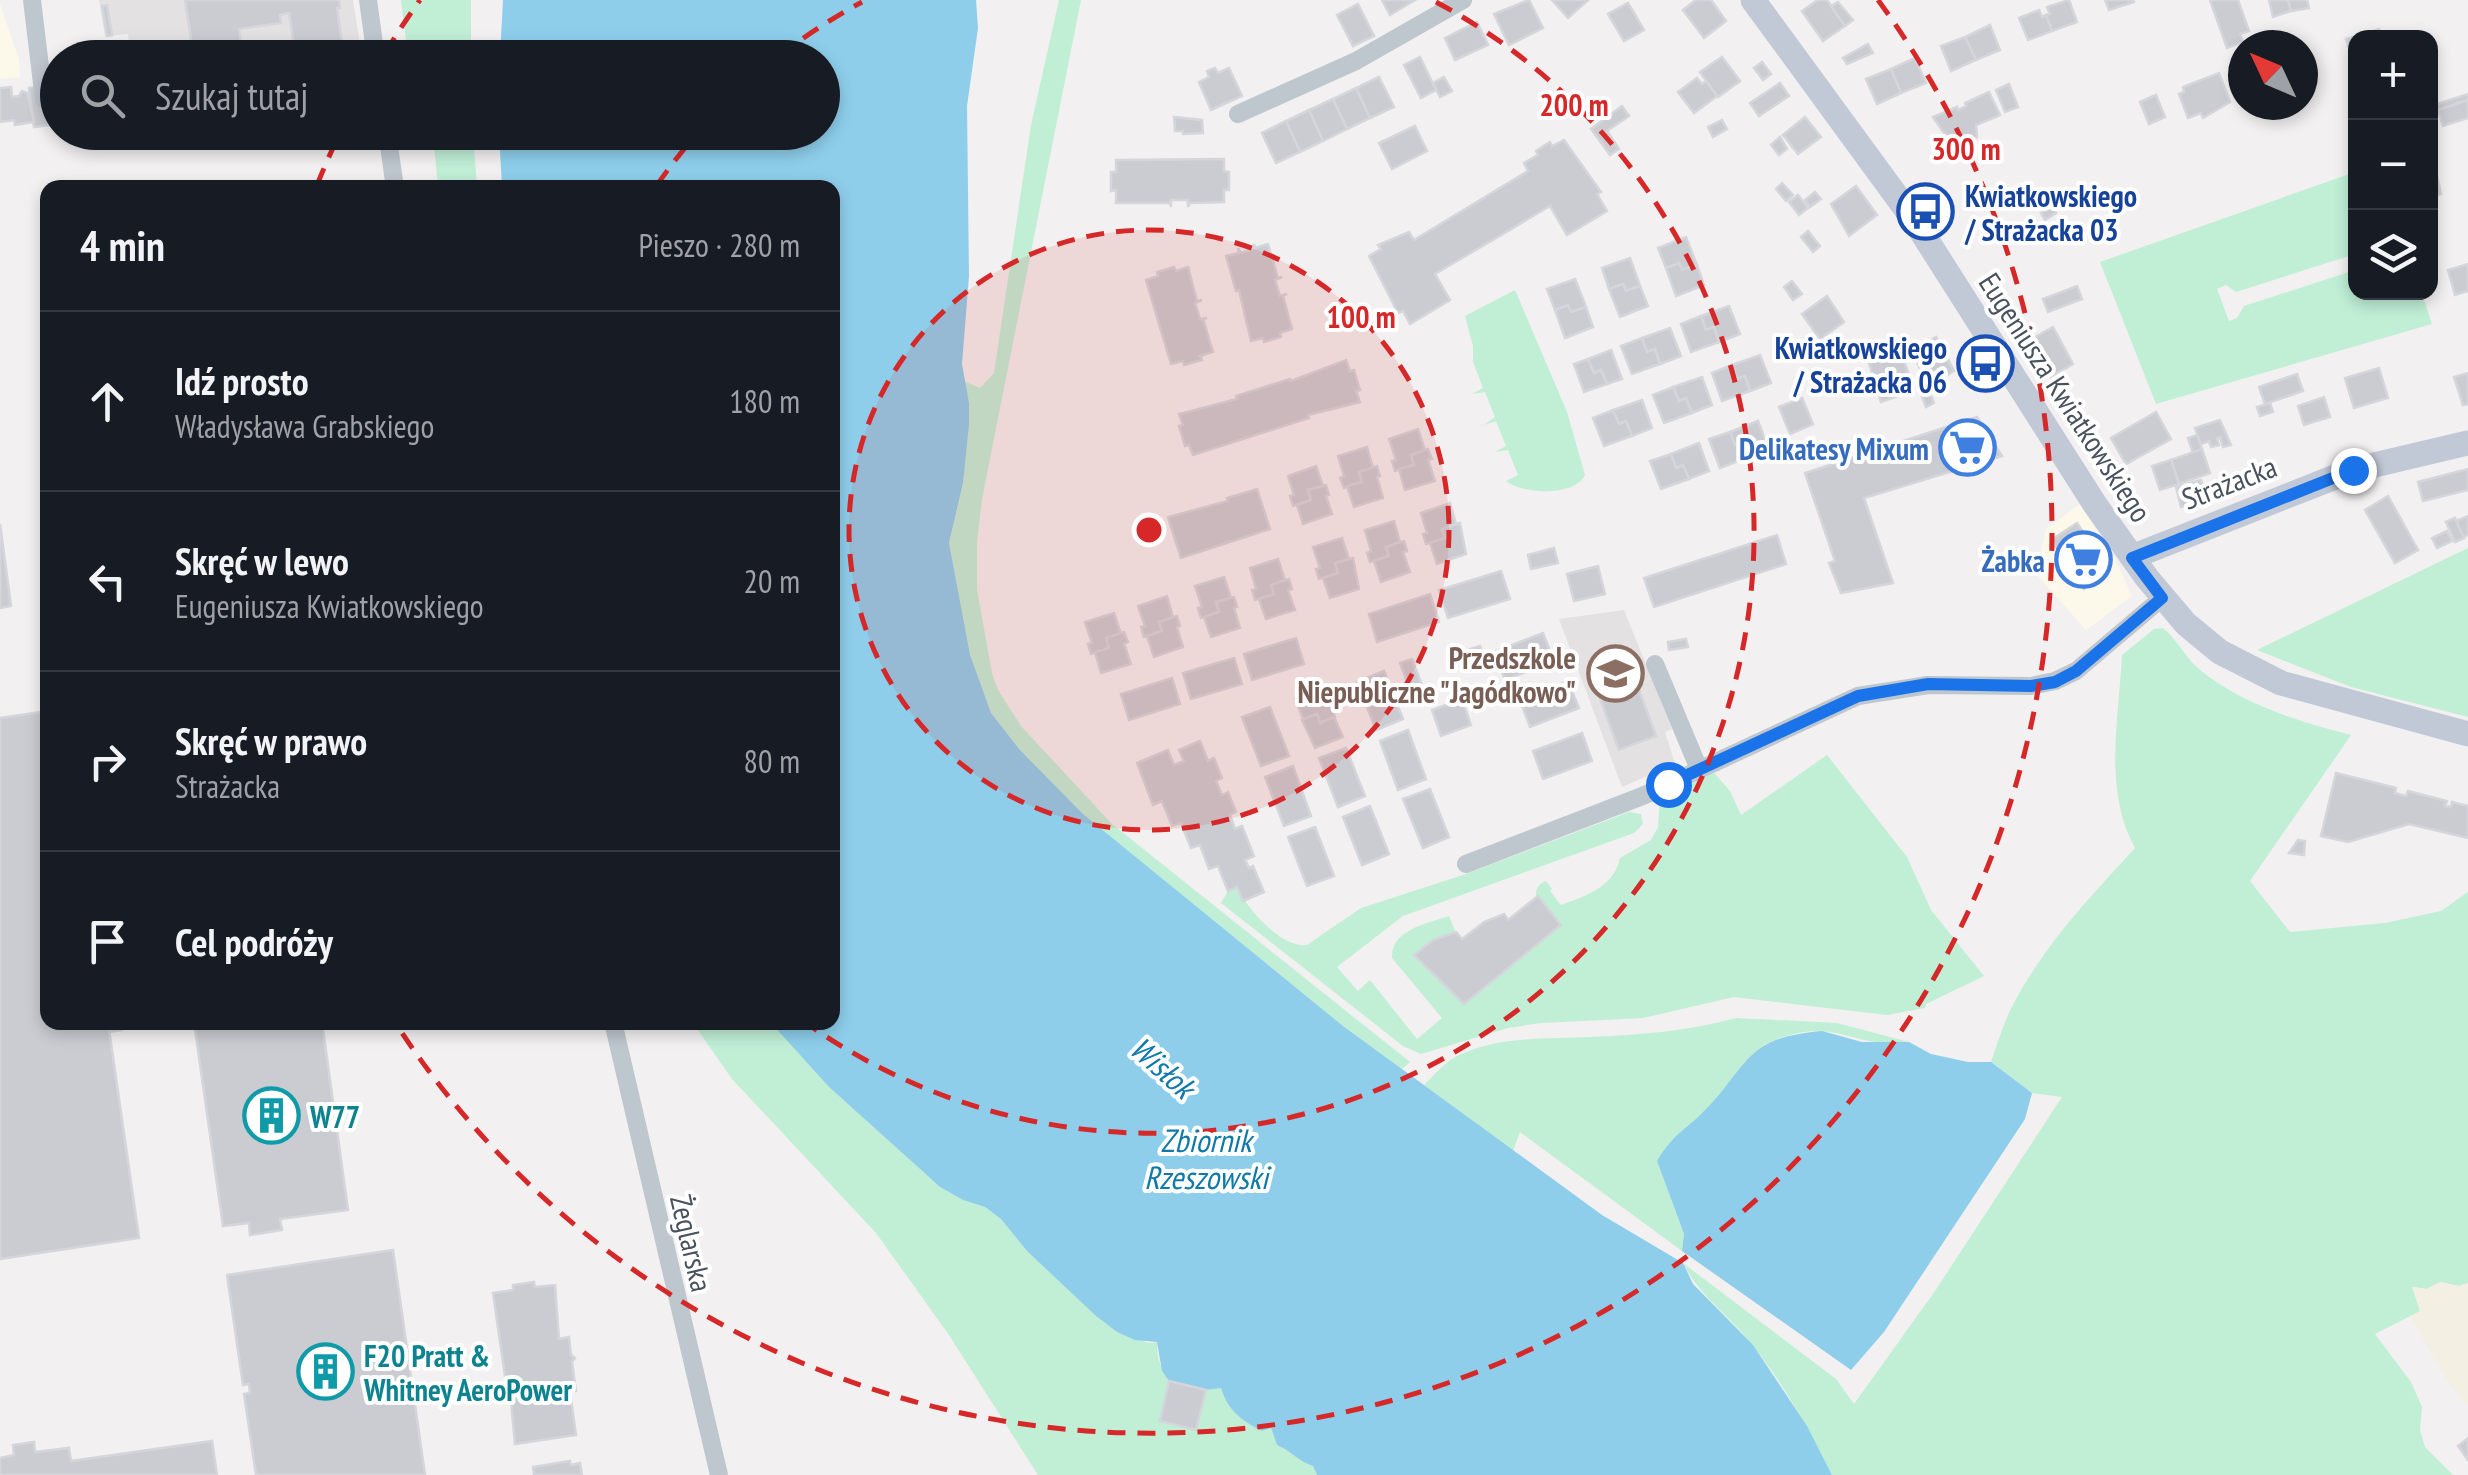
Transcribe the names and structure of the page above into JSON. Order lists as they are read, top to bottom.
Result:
{
  "streets": {
    "street": ["Eugeniusza Kwiatkowskiego", "Strażacka", "Żeglarska"]
  },
  "crossings": [
    ["Eugeniusza Kwiatkowskiego", "Strażacka"]
  ],
  "water": ["Wisłok", "Zbiornik Rzeszowski"],
  "places": {
    "bus stop": ["Kwiatkowskiego / Strażacka 03", "Kwiatkowskiego / Strażacka 06"],
    "supermarket": ["Delikatesy Mixum", "Żabka"],
    "school or university": ["Przedszkole Niepubliczne \"Jagódkowo\""],
    "building": ["W77", "F20 Pratt & Whitney AeroPower"]
  },
  "north": "top left",
  "page": {
    "map_buttons": ["+", "−"],
    "search": "Szukaj tutaj",
    "heading": ["4 min", "Pieszo · 280 m"],
    "list": [
      ["Idź prosto", "Władysława Grabskiego", "180 m"],
      ["Skręć w lewo", "Eugeniusza Kwiatkowskiego", "20 m"],
      ["Skręć w prawo", "Strażacka", "80 m"],
      "Cel podróży"
    ]
  },
  "rings": ["200 m", "300 m", "100 m"]
}
